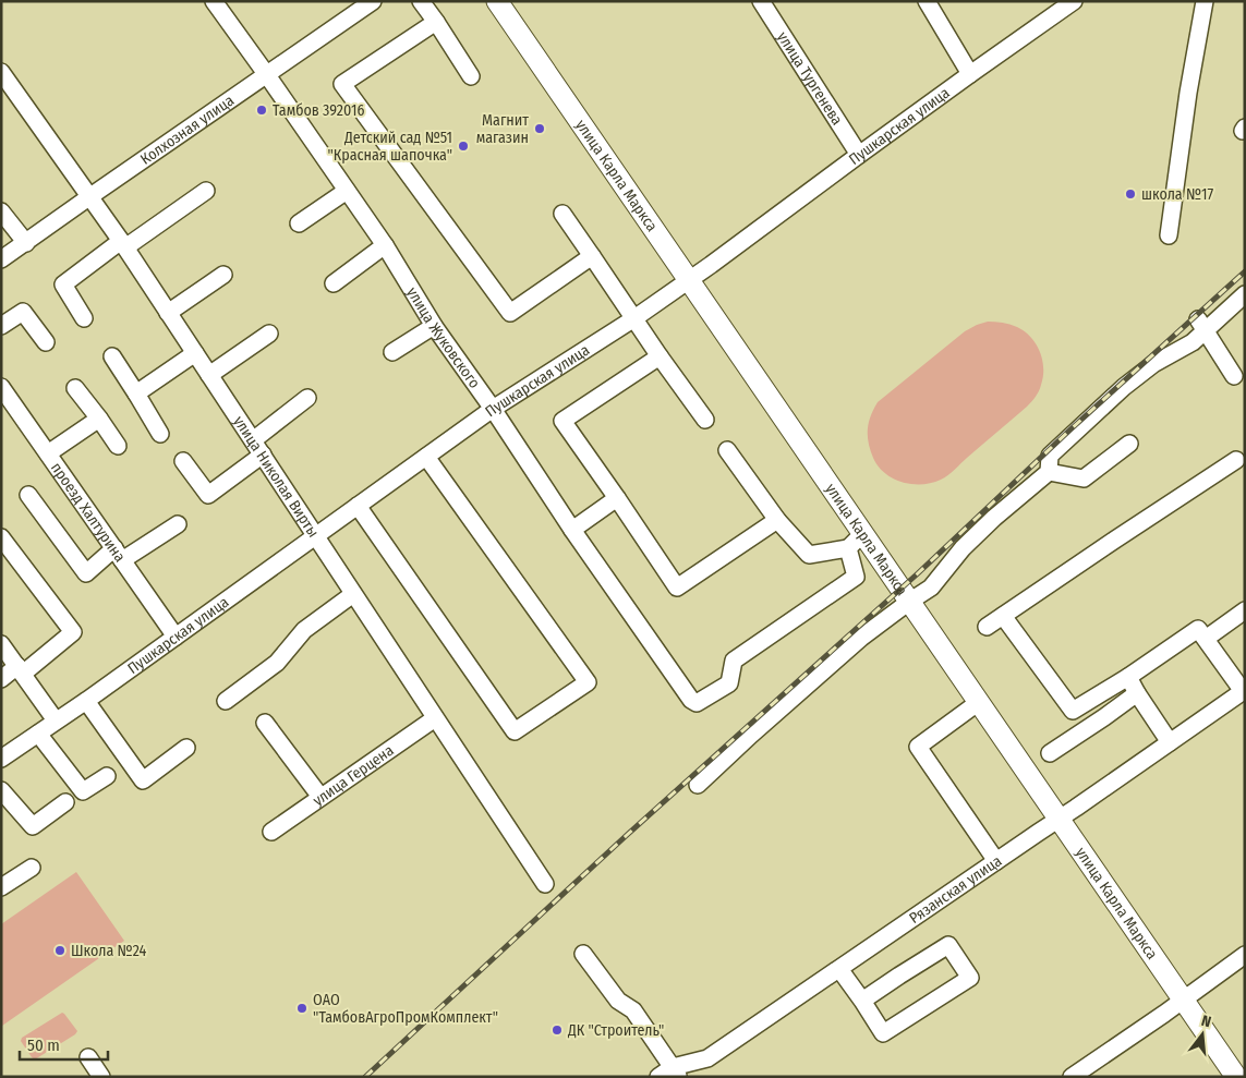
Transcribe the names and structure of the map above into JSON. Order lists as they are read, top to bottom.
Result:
{
  "streets": {
    "main road": ["улица Карла Маркса"],
    "street": [
      "улица Тургенева",
      "Пушкарская улица",
      "Колхозная улица",
      "улица Жуковского",
      "улица Николая Вирты",
      "проезд Халтурина",
      "улица Герцена",
      "Рязанская улица"
    ]
  },
  "crossings": [
    ["улица Тургенева", "Пушкарская улица"],
    ["Пушкарская улица", "улица Карла Маркса"],
    ["Пушкарская улица", "улица Жуковского"],
    ["Пушкарская улица", "улица Николая Вирты"],
    ["Пушкарская улица", "проезд Халтурина"],
    ["Колхозная улица", "улица Жуковского"],
    ["Колхозная улица", "улица Николая Вирты"],
    ["улица Карла Маркса", "улица Жуковского"],
    ["улица Карла Маркса", "Рязанская улица"],
    ["улица Николая Вирты", "улица Герцена"]
  ],
  "places": [
    "Тамбов 392016",
    "Магнит магазин",
    "Детский сад №51 \"Красная шапочка\"",
    "школа №17",
    "Школа №24",
    "ОАО \"ТамбовАгроПромКомплект\"",
    "ДК \"Строитель\""
  ],
  "scale_bar": "50 m",
  "north": "top"
}
